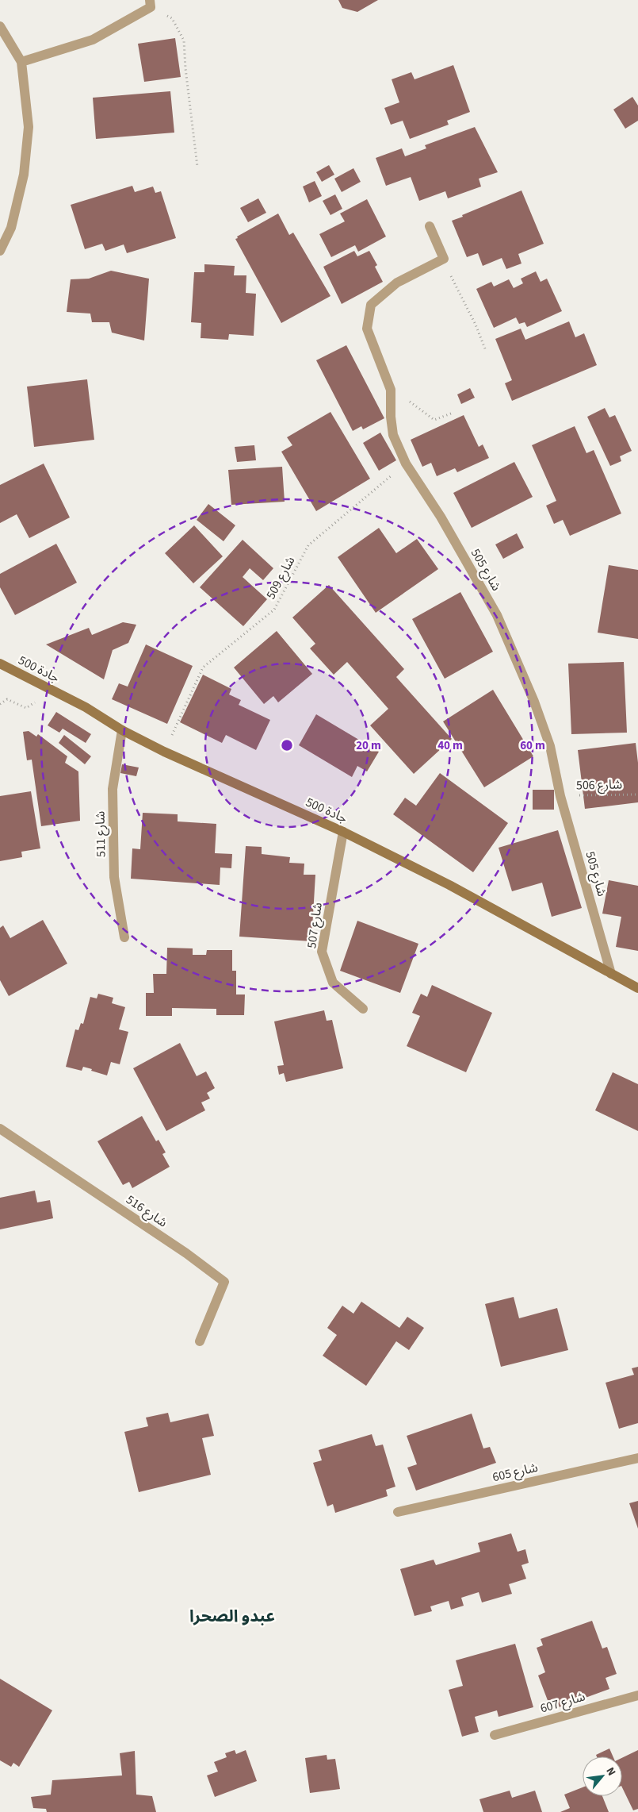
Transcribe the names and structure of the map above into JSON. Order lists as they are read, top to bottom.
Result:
{
  "streets": {
    "main road": ["جادة 500"],
    "street": [
      "شارع 505",
      "شارع 511",
      "شارع 507",
      "شارع 516",
      "شارع 605",
      "شارع 607"
    ],
    "path": ["شارع 509", "شارع 506"]
  },
  "crossings": [
    ["شارع 505", "شارع 509"],
    ["شارع 505", "جادة 500"],
    ["شارع 505", "شارع 506"],
    ["شارع 509", "جادة 500"],
    ["جادة 500", "شارع 511"],
    ["جادة 500", "شارع 507"]
  ],
  "districts": ["عبدو الصحرا"],
  "north": "top right",
  "rings": ["20 m", "40 m", "60 m"]
}
